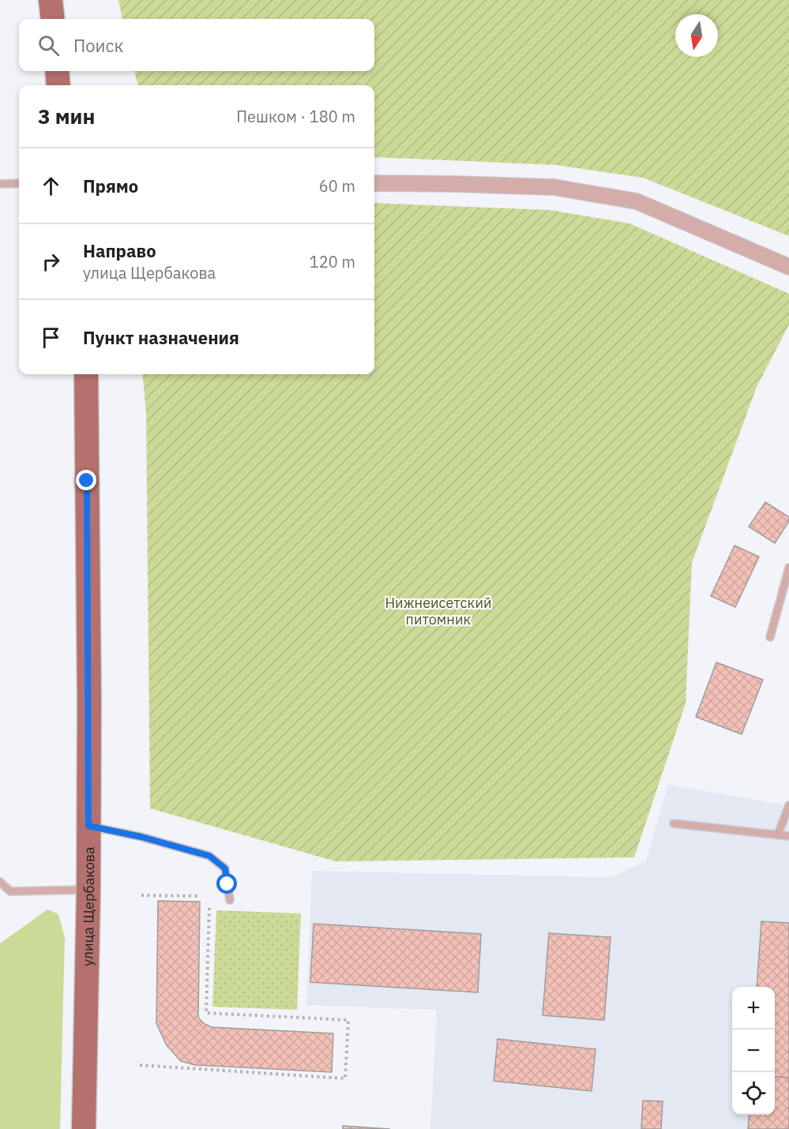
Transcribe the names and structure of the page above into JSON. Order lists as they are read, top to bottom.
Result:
{
  "streets": {
    "main road": ["улица Щербакова"]
  },
  "parks": ["Нижнеисетский питомник"],
  "north": "bottom",
  "page": {
    "search": "Поиск",
    "heading": ["3 мин", "Пешком · 180 m"],
    "list": [
      ["Прямо", "60 m"],
      ["Направо", "улица Щербакова", "120 m"],
      "Пункт назначения"
    ],
    "map_buttons": ["+", "−"]
  }
}
